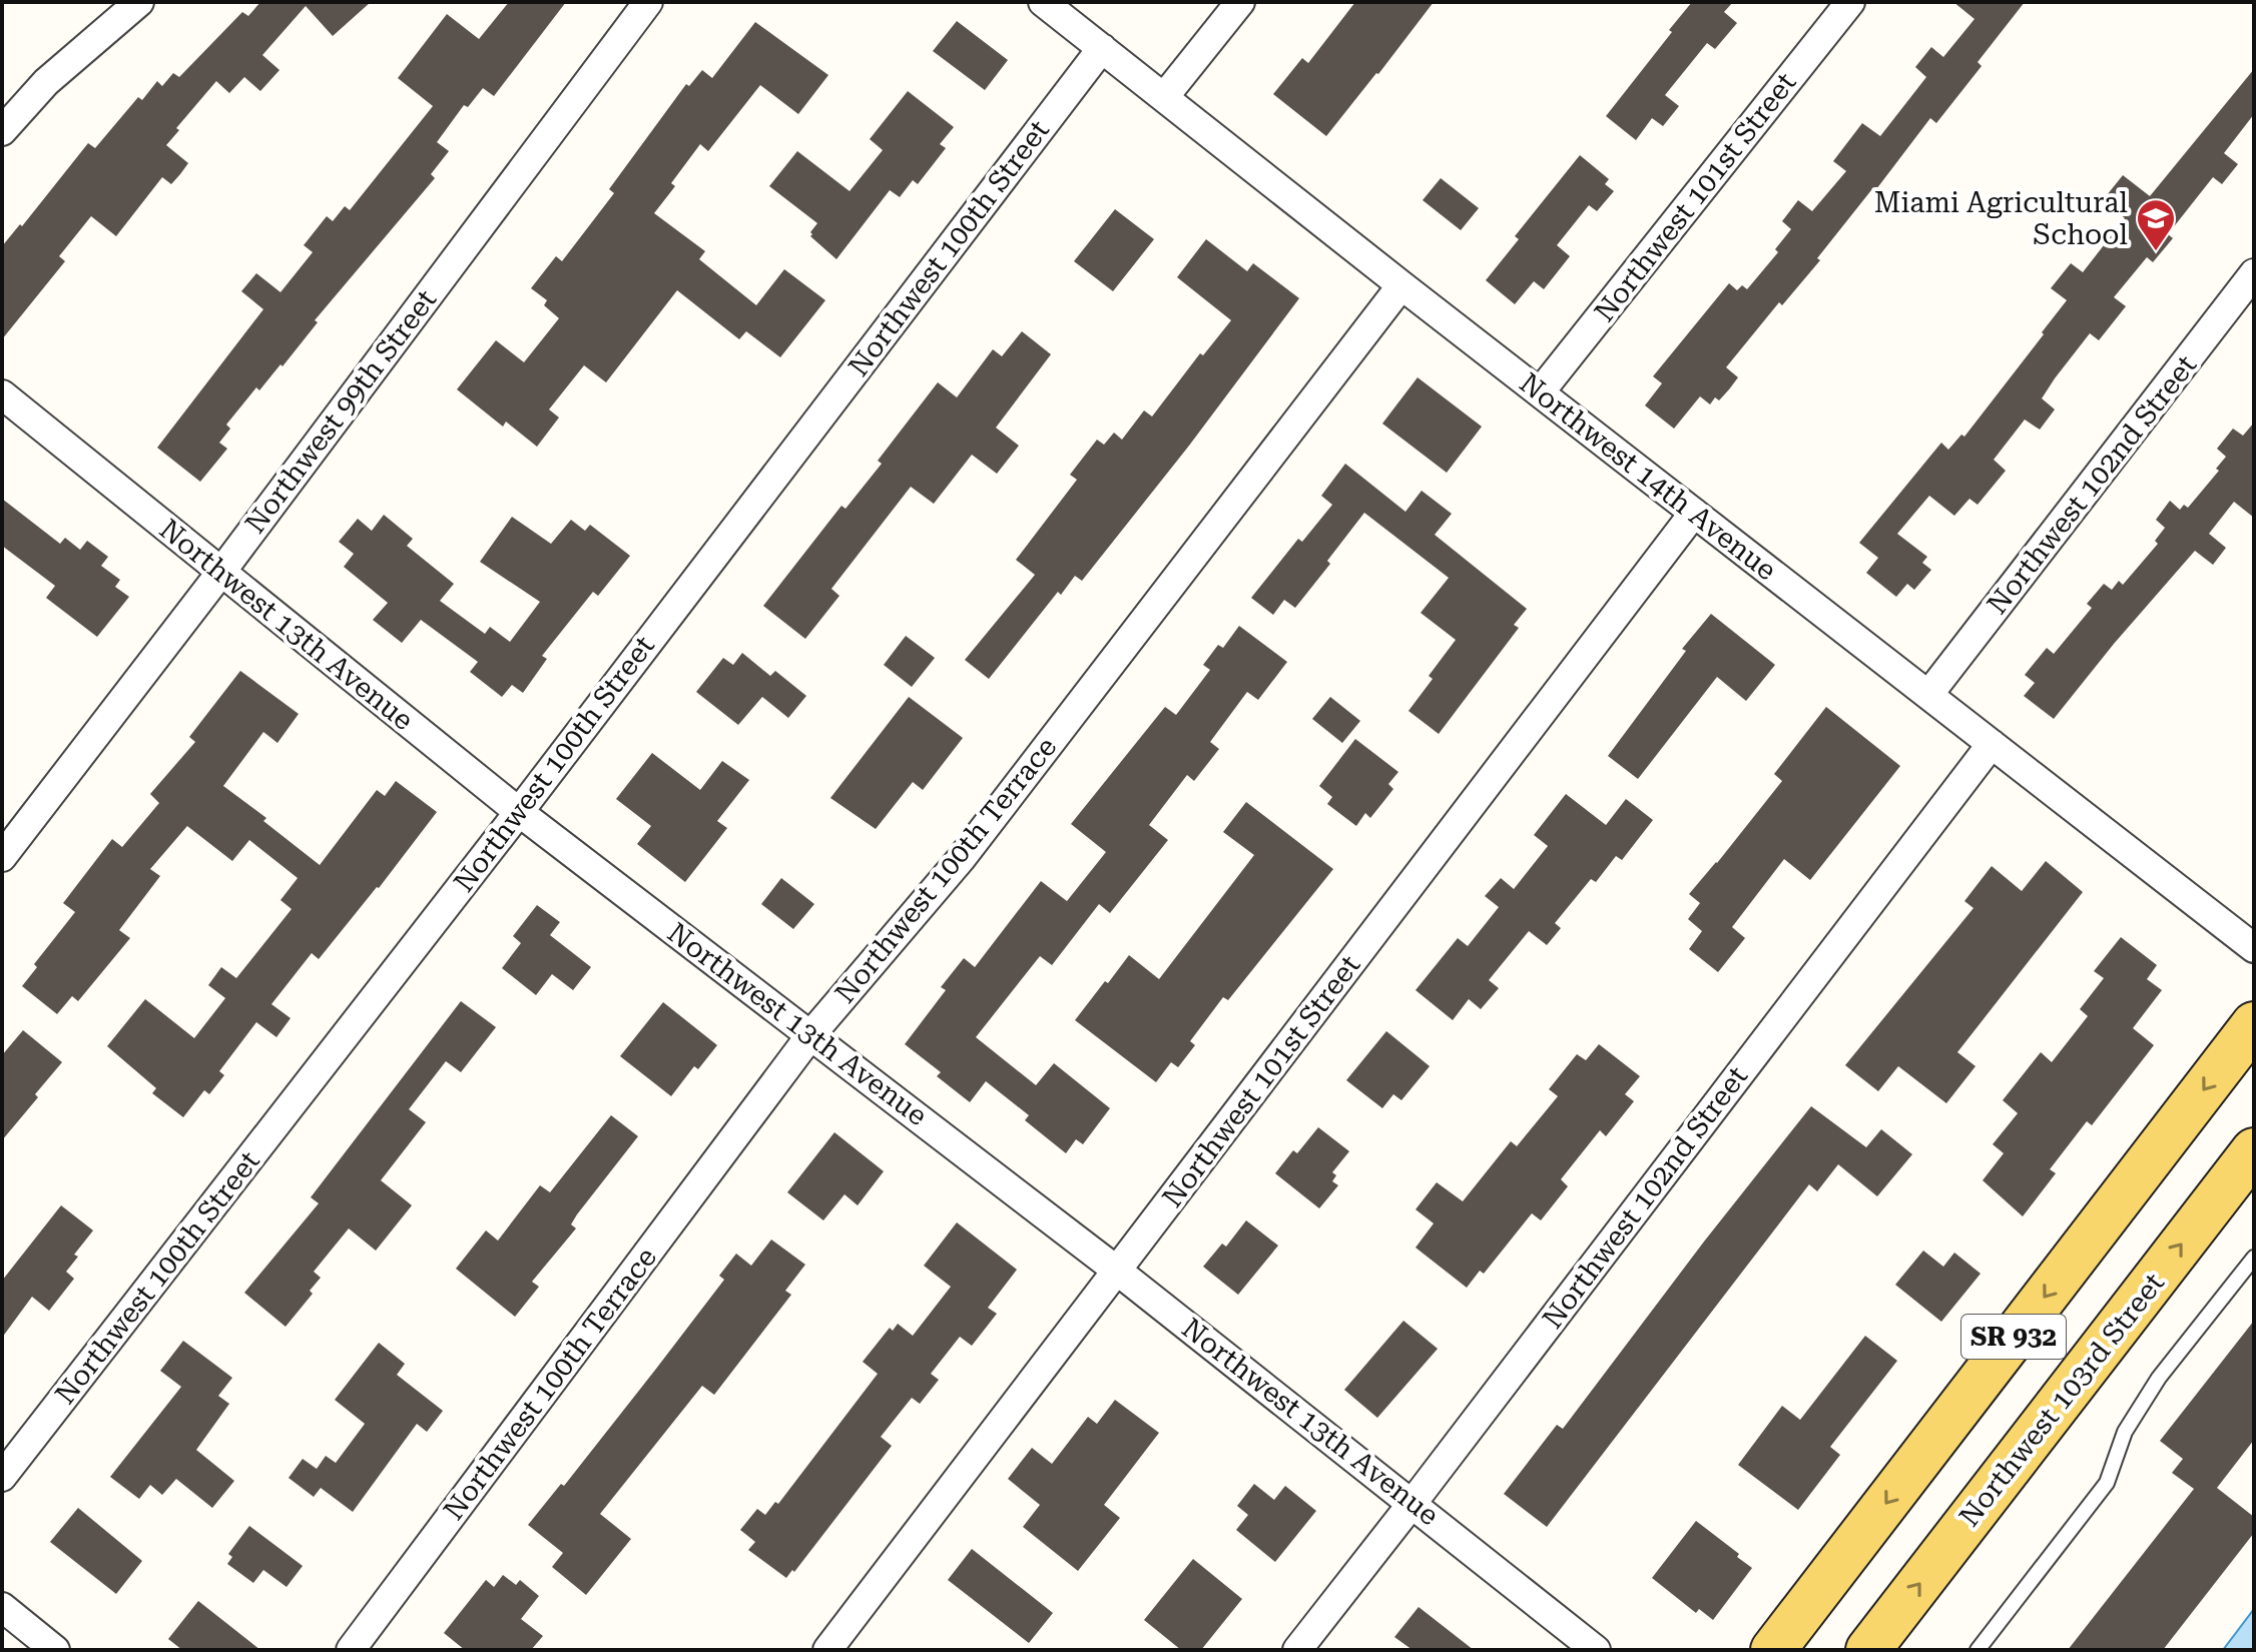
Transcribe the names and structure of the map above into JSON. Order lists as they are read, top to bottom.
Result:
{
  "streets": {
    "main road": ["SR 932", "Northwest 103rd Street"],
    "street": [
      "Northwest 101st Street",
      "Northwest 100th Street",
      "Northwest 99th Street",
      "Northwest 14th Avenue",
      "Northwest 102nd Street",
      "Northwest 13th Avenue",
      "Northwest 100th Terrace"
    ]
  },
  "crossings": [
    ["Northwest 101st Street", "Northwest 14th Avenue"],
    ["Northwest 101st Street", "Northwest 13th Avenue"],
    ["Northwest 100th Street", "Northwest 14th Avenue"],
    ["Northwest 100th Street", "Northwest 13th Avenue"],
    ["Northwest 99th Street", "Northwest 13th Avenue"],
    ["Northwest 14th Avenue", "Northwest 102nd Street"],
    ["Northwest 14th Avenue", "Northwest 100th Terrace"],
    ["Northwest 102nd Street", "Northwest 13th Avenue"],
    ["Northwest 13th Avenue", "Northwest 100th Terrace"]
  ],
  "places": {
    "school or university": ["Miami Agricultural School"]
  }
}
